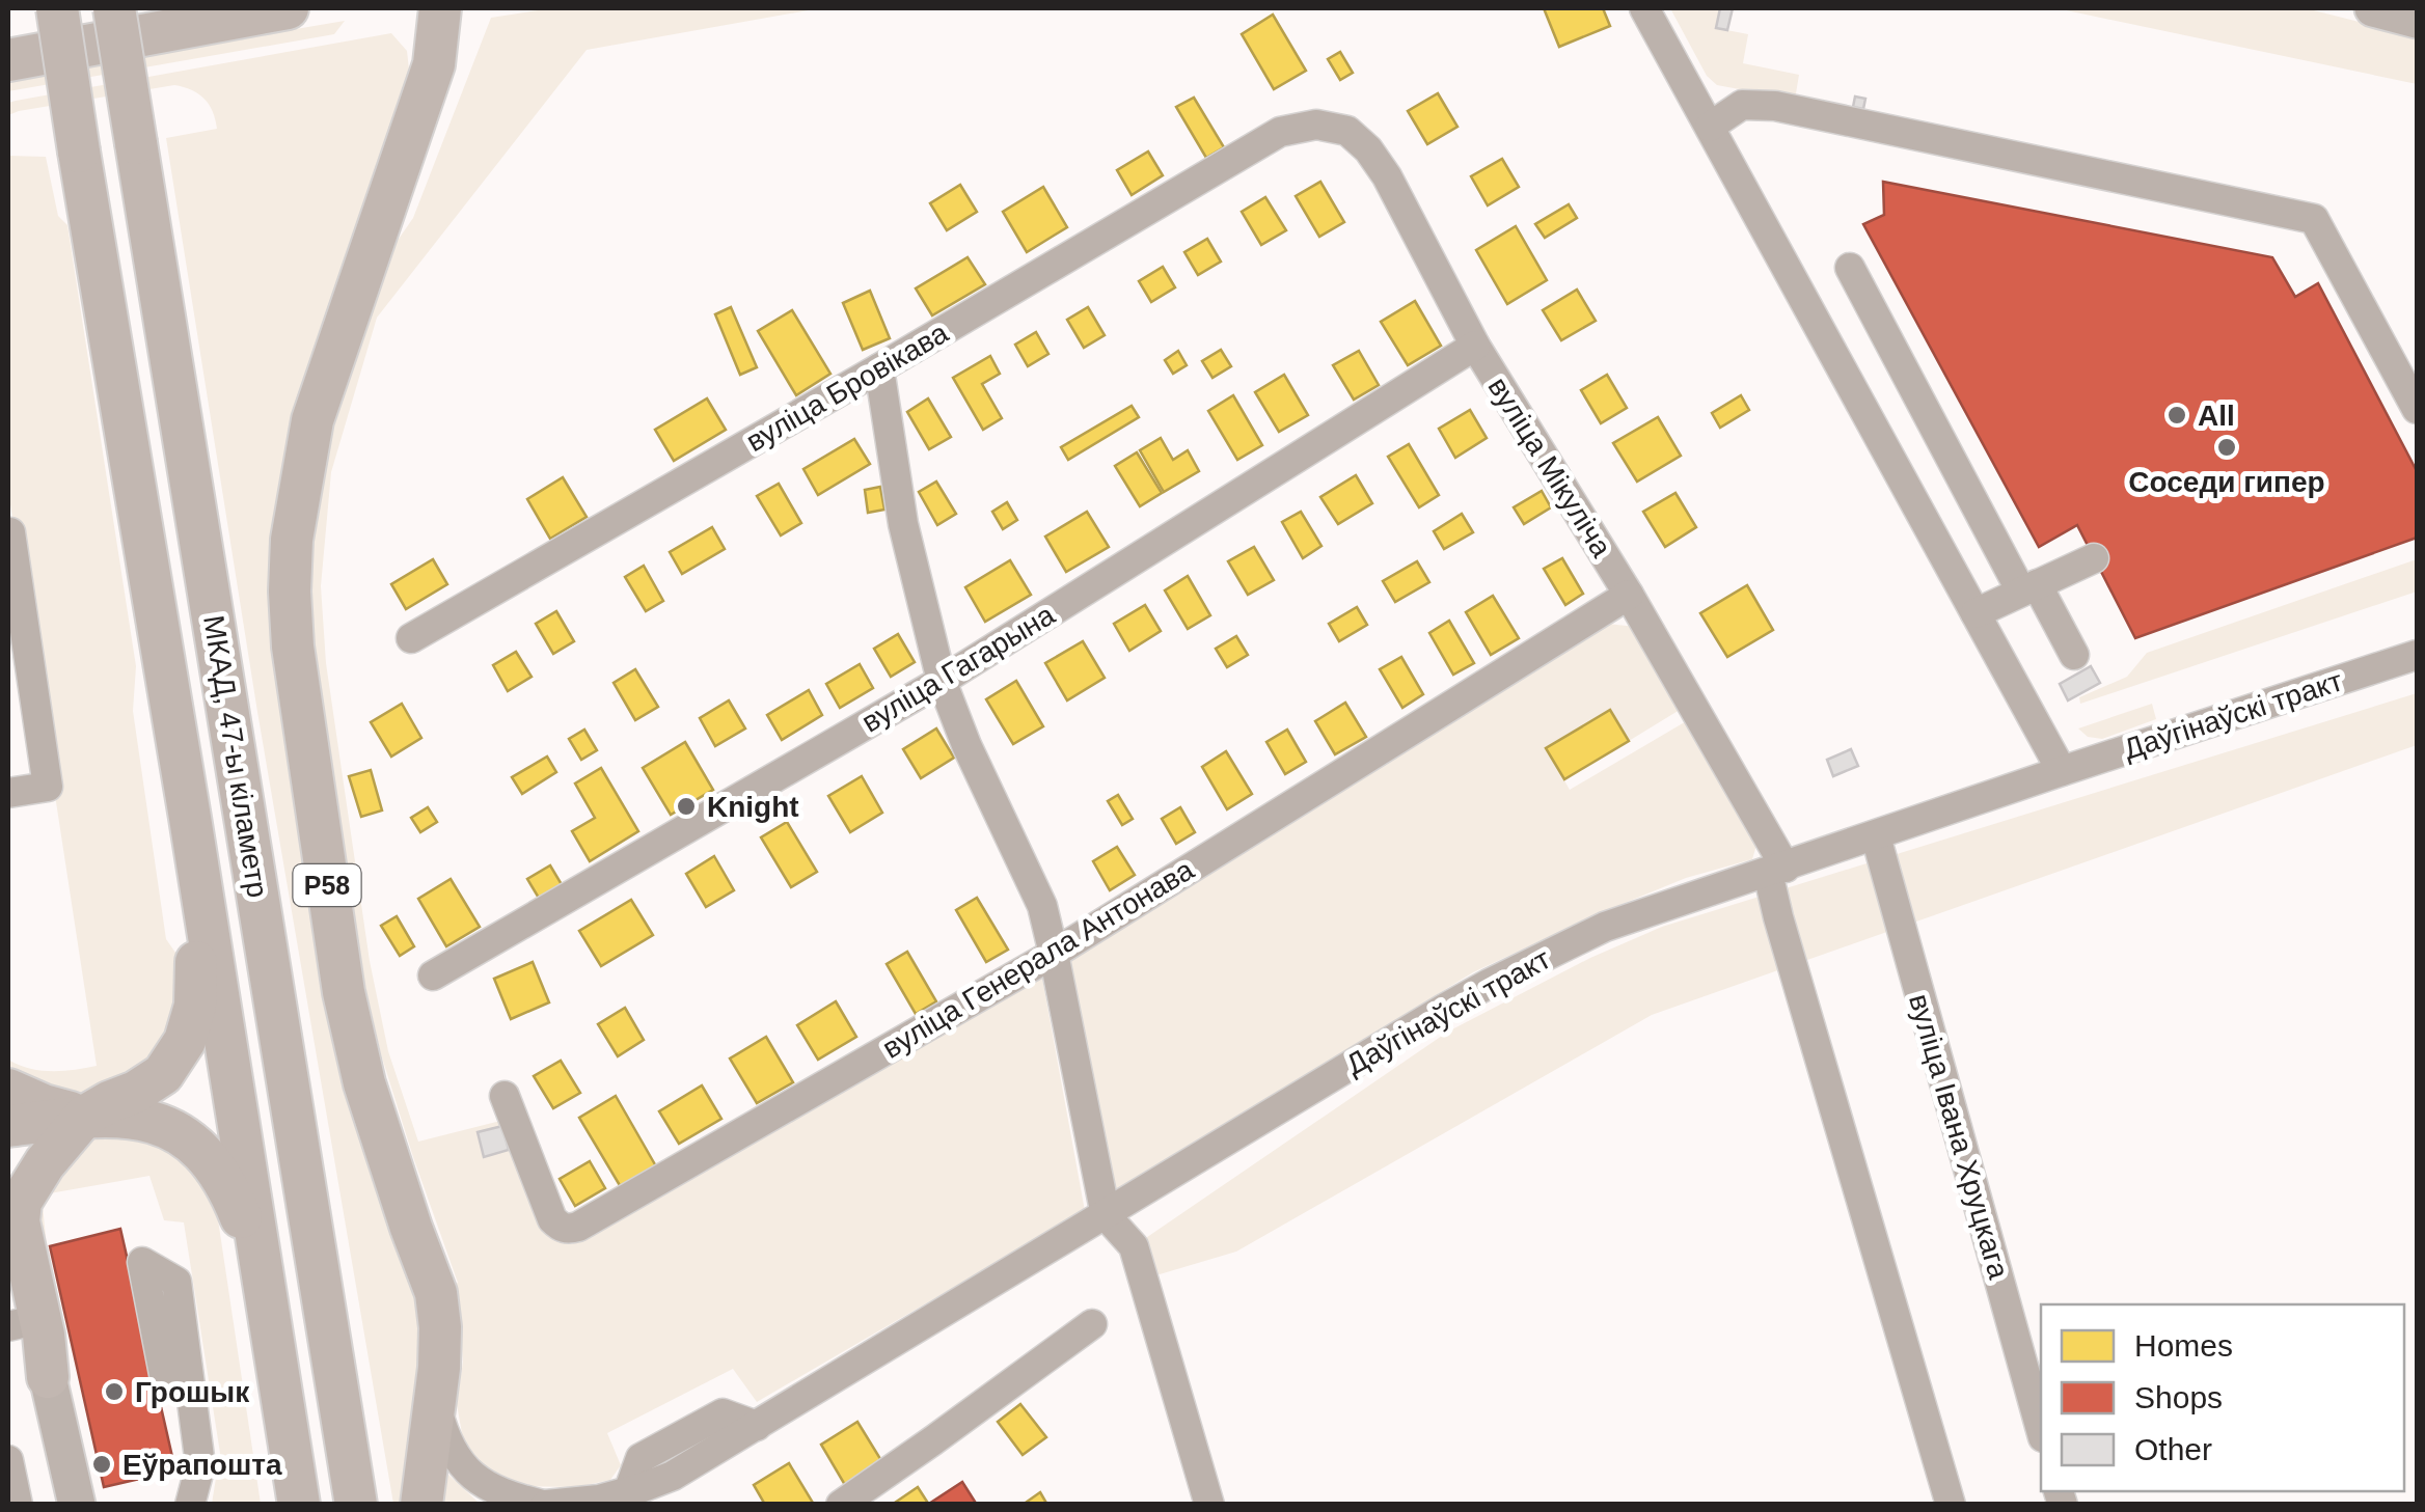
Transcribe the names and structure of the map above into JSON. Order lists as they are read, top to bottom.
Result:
{
  "streets": {
    "highway": ["МКАД, 47-ы кіламетр", "Р58"],
    "street": [
      "вуліца Бровікава",
      "вуліца Мікуліча",
      "вуліца Гагарына",
      "Даўгінаўскі тракт",
      "вуліца Генерала Антонава",
      "вуліца Івана Хруцкага"
    ]
  },
  "crossings": [
    ["вуліца Бровікава", "вуліца Мікуліча"],
    ["вуліца Мікуліча", "вуліца Гагарына"],
    ["вуліца Мікуліча", "Даўгінаўскі тракт"],
    ["вуліца Мікуліча", "вуліца Генерала Антонава"],
    ["Даўгінаўскі тракт", "вуліца Івана Хруцкага"]
  ],
  "places": [
    "All",
    "Соседи гипер",
    "Knight",
    "Грошык",
    "Еўрапошта"
  ],
  "legend": ["Homes", "Shops", "Other"]
}
